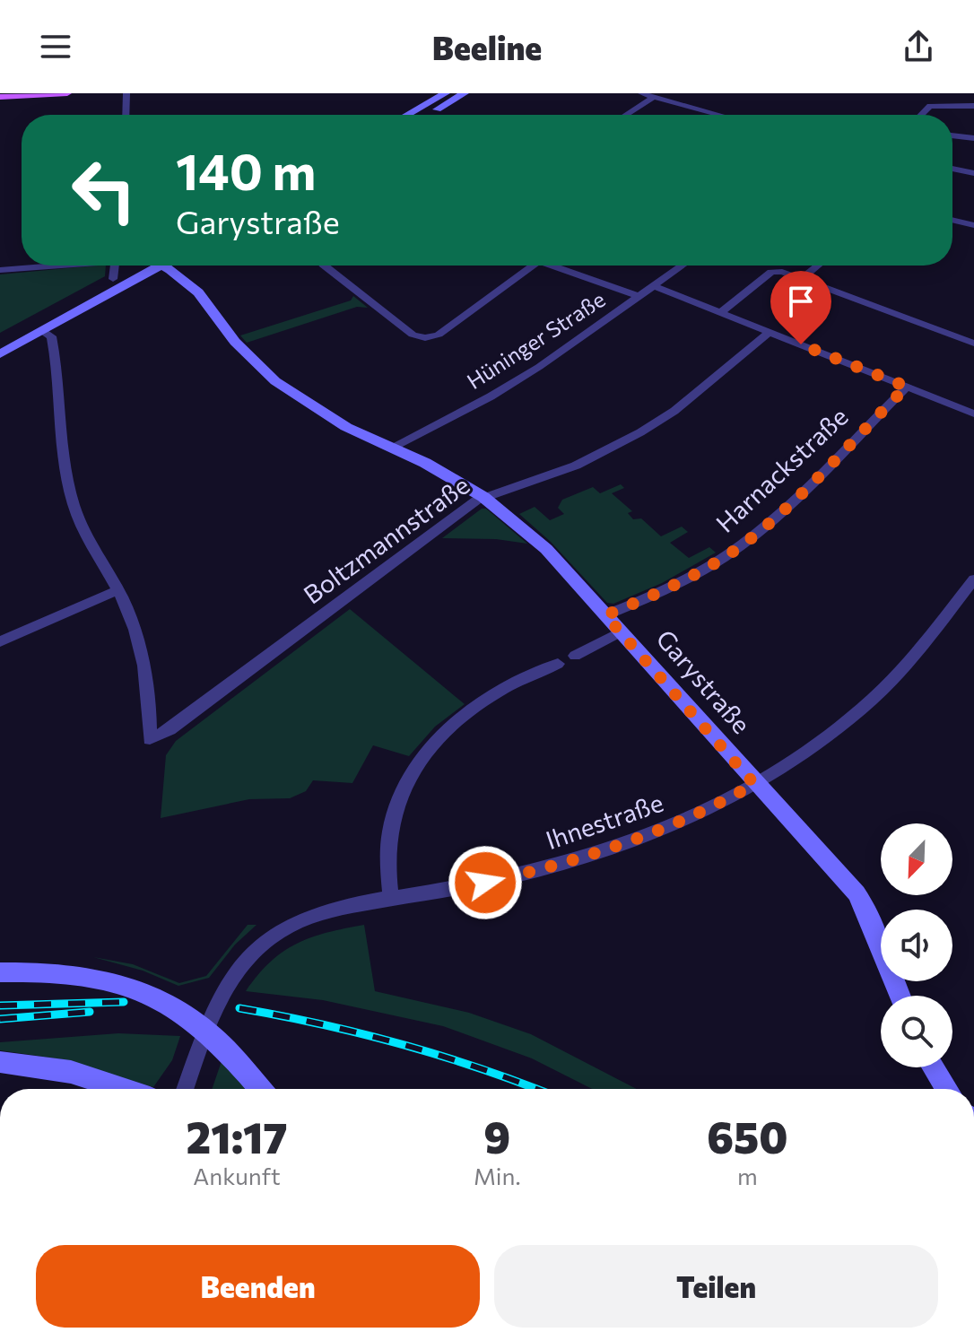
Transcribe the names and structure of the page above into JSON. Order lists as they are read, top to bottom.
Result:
{
  "streets": {
    "street": [
      "Hüninger Straße",
      "Harnackstraße",
      "Boltzmannstraße",
      "Garystraße",
      "Ihnestraße"
    ]
  },
  "crossings": [
    ["Hüninger Straße", "Garystraße"],
    ["Harnackstraße", "Garystraße"],
    ["Boltzmannstraße", "Garystraße"],
    ["Garystraße", "Ihnestraße"]
  ],
  "north": "bottom left",
  "page": {
    "header": "Beeline",
    "turn": ["140 m", "Garystraße"],
    "eta": [
      "21:17",
      "Ankunft",
      "9",
      "Min.",
      "650",
      "m"
    ],
    "buttons": ["Beenden", "Teilen"]
  }
}
